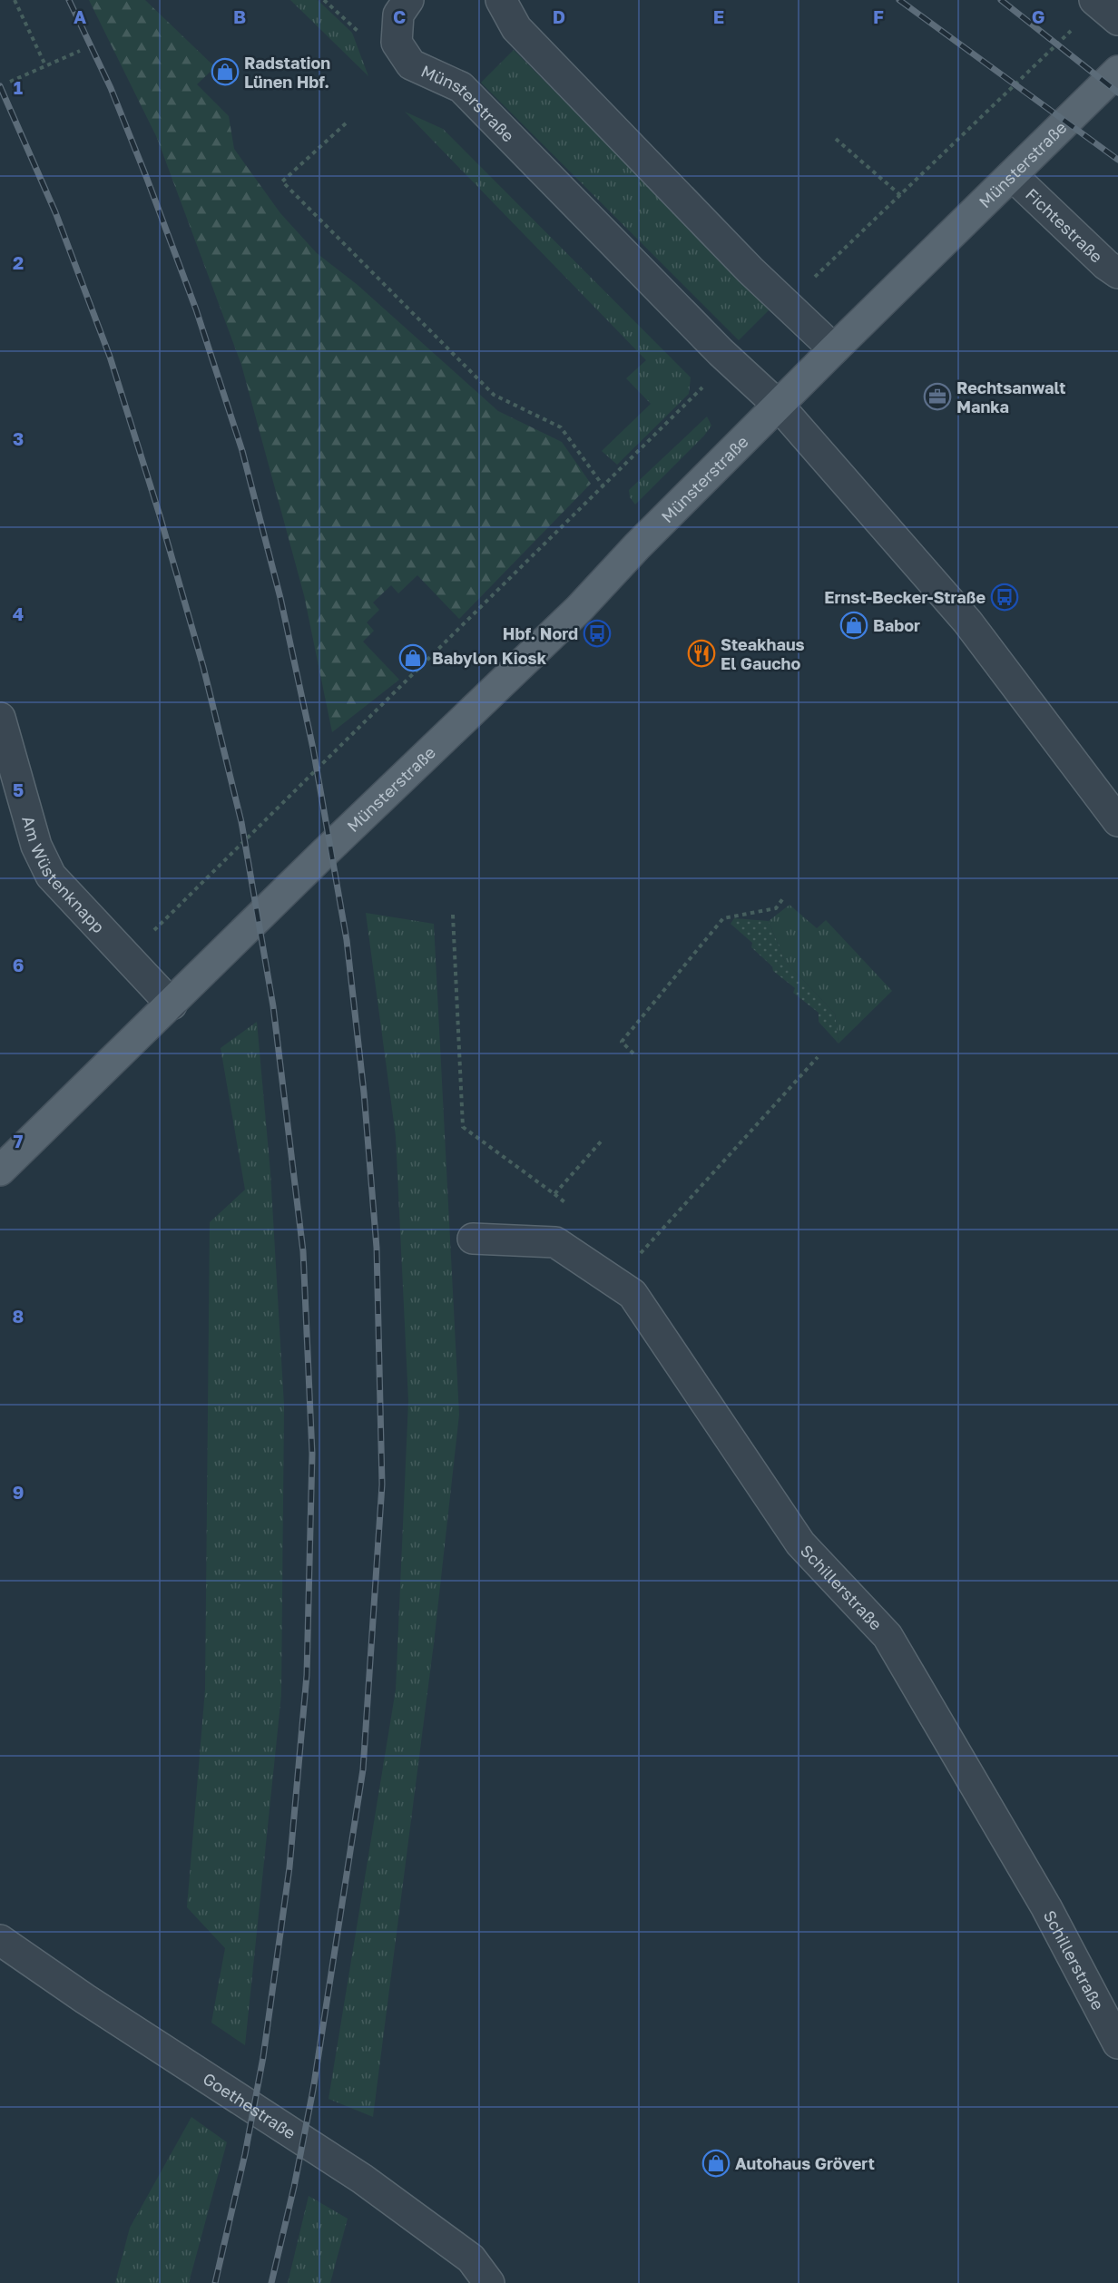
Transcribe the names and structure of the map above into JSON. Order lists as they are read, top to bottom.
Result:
{
  "streets": {
    "main road": ["Münsterstraße"],
    "street": [
      "Fichtestraße",
      "Am Wüstenknapp",
      "Schillerstraße",
      "Goethestraße"
    ]
  },
  "crossings": [
    ["Münsterstraße", "Fichtestraße"],
    ["Münsterstraße", "Am Wüstenknapp"]
  ],
  "places": {
    "shop": [
      "Radstation Lünen Hbf.",
      "Babor",
      "Babylon Kiosk",
      "Autohaus Grövert"
    ],
    "office": ["Rechtsanwalt Manka"],
    "bus stop": ["Ernst-Becker-Straße", "Hbf. Nord"],
    "restaurant": ["Steakhaus El Gaucho"]
  },
  "grid": {
    "columns": [
      "A",
      "B",
      "C",
      "D",
      "E",
      "F",
      "G"
    ],
    "rows": [
      "1",
      "2",
      "3",
      "4",
      "5",
      "6",
      "7",
      "8",
      "9"
    ]
  }
}
